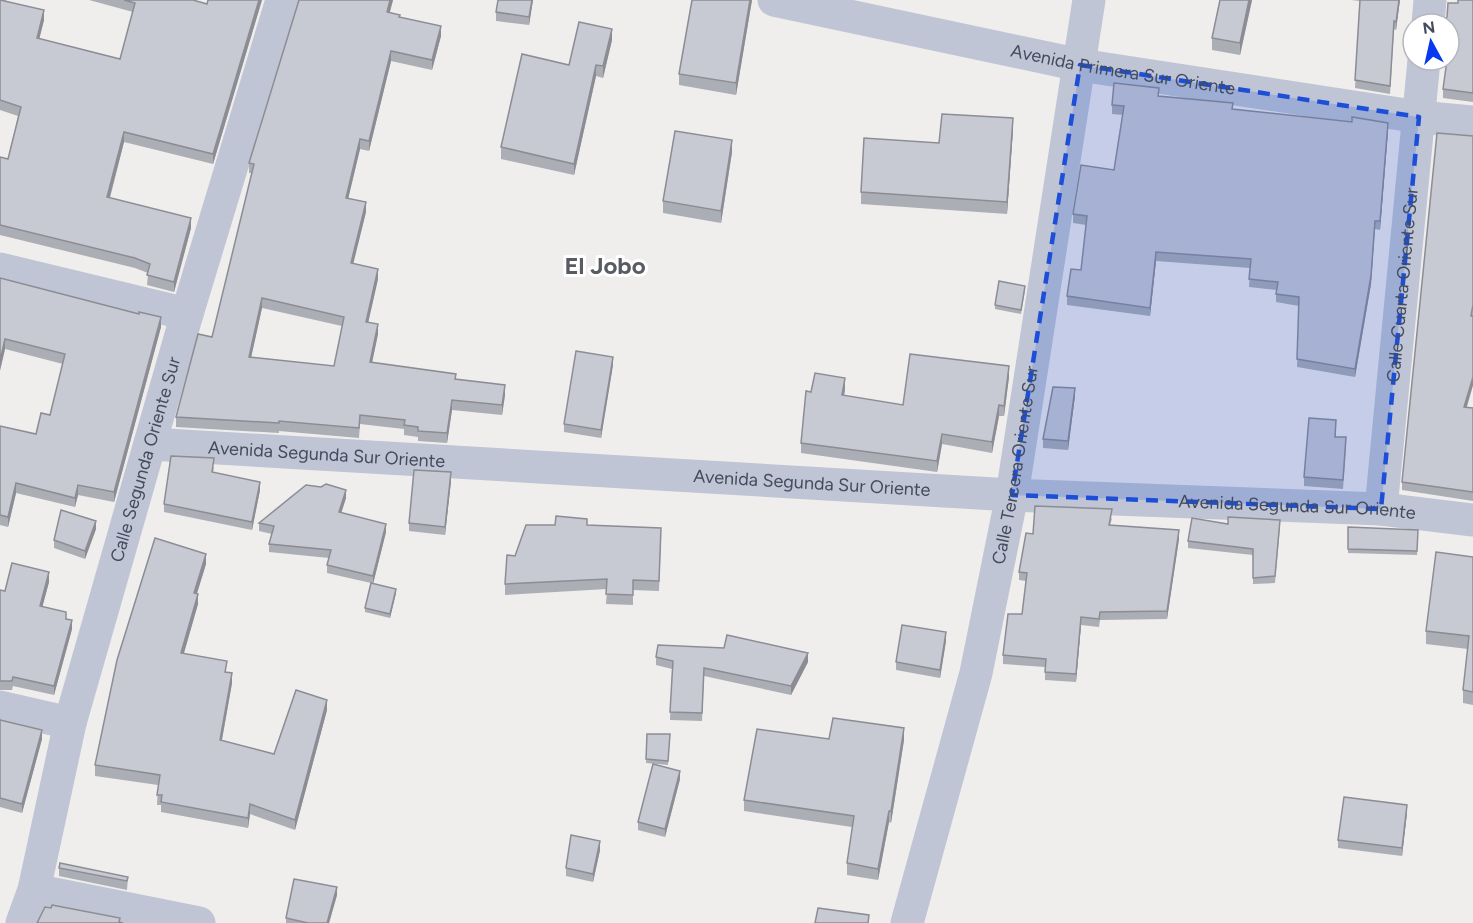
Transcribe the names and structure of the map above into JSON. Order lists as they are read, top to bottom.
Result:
{
  "streets": {
    "street": [
      "Avenida Primera Sur Oriente",
      "Calle Cuarta Oriente Sur",
      "Avenida Segunda Sur Oriente",
      "Calle Segunda Oriente Sur",
      "Calle Tercera Oriente Sur"
    ]
  },
  "crossings": [
    ["Avenida Primera Sur Oriente", "Calle Cuarta Oriente Sur"],
    ["Avenida Primera Sur Oriente", "Calle Tercera Oriente Sur"],
    ["Calle Cuarta Oriente Sur", "Avenida Segunda Sur Oriente"],
    ["Avenida Segunda Sur Oriente", "Calle Segunda Oriente Sur"],
    ["Avenida Segunda Sur Oriente", "Calle Tercera Oriente Sur"]
  ],
  "districts": ["El Jobo"],
  "north": "top"
}
